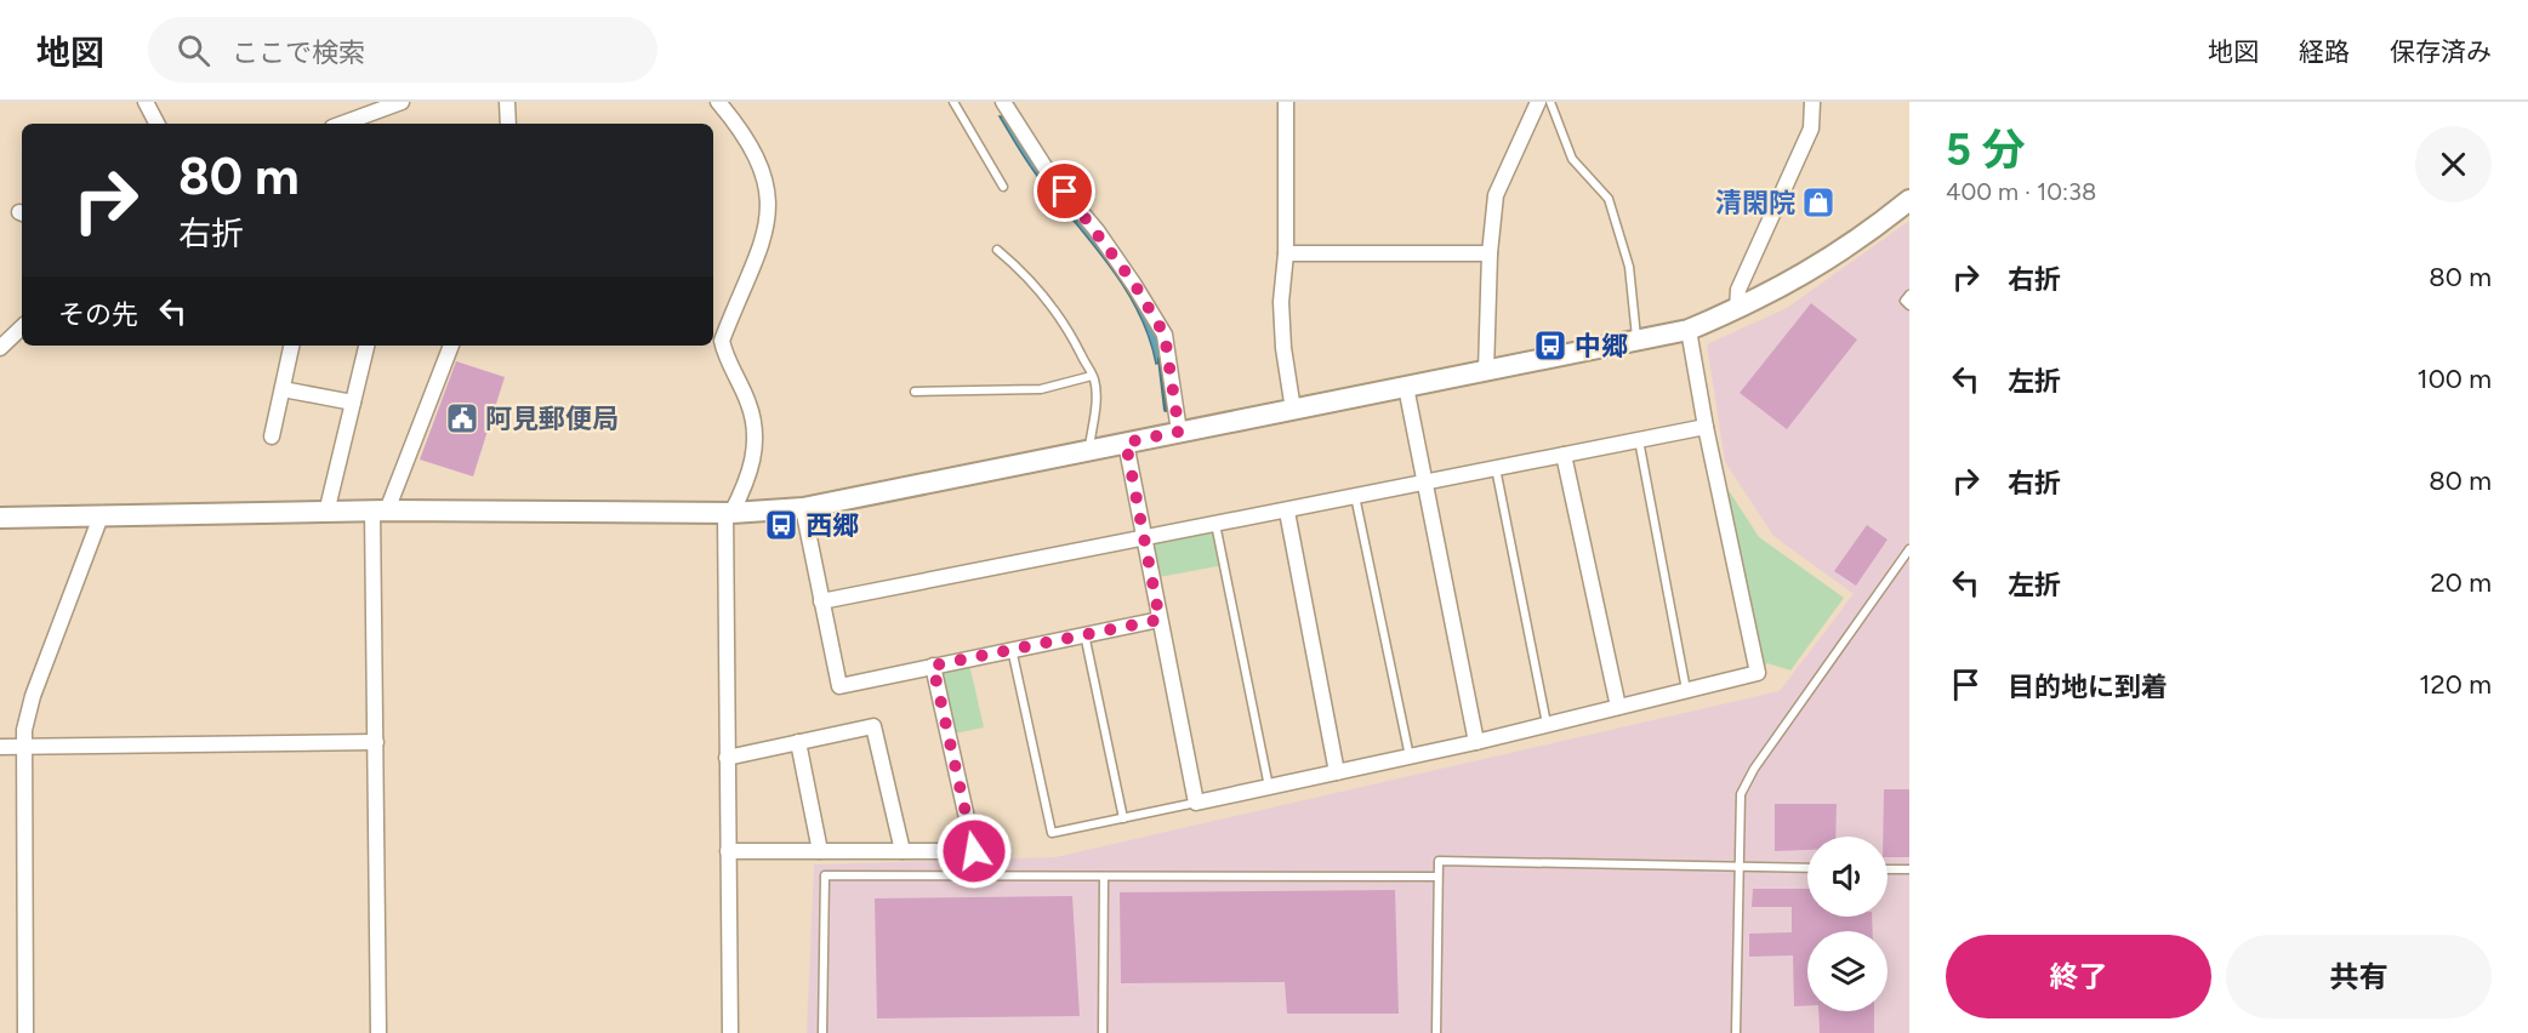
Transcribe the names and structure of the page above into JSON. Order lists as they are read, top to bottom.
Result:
{
  "places": {
    "shop": ["清閑院"],
    "bus stop": ["中郷", "西郷"],
    "public building": ["阿見郵便局"]
  },
  "page": {
    "header": "地図",
    "search": "ここで検索",
    "nav": ["地図", "経路", "保存済み"],
    "heading": ["5 分", "400 m · 10:38"],
    "turn": ["80 m", "右折"],
    "list": [
      {
        "name": "右折",
        "value": "80 m"
      },
      {
        "name": "左折",
        "value": "100 m"
      },
      {
        "name": "右折",
        "value": "80 m"
      },
      {
        "name": "左折",
        "value": "20 m"
      },
      {
        "name": "目的地に到着",
        "value": "120 m"
      }
    ],
    "then": "その先",
    "buttons": ["終了", "共有"]
  }
}
